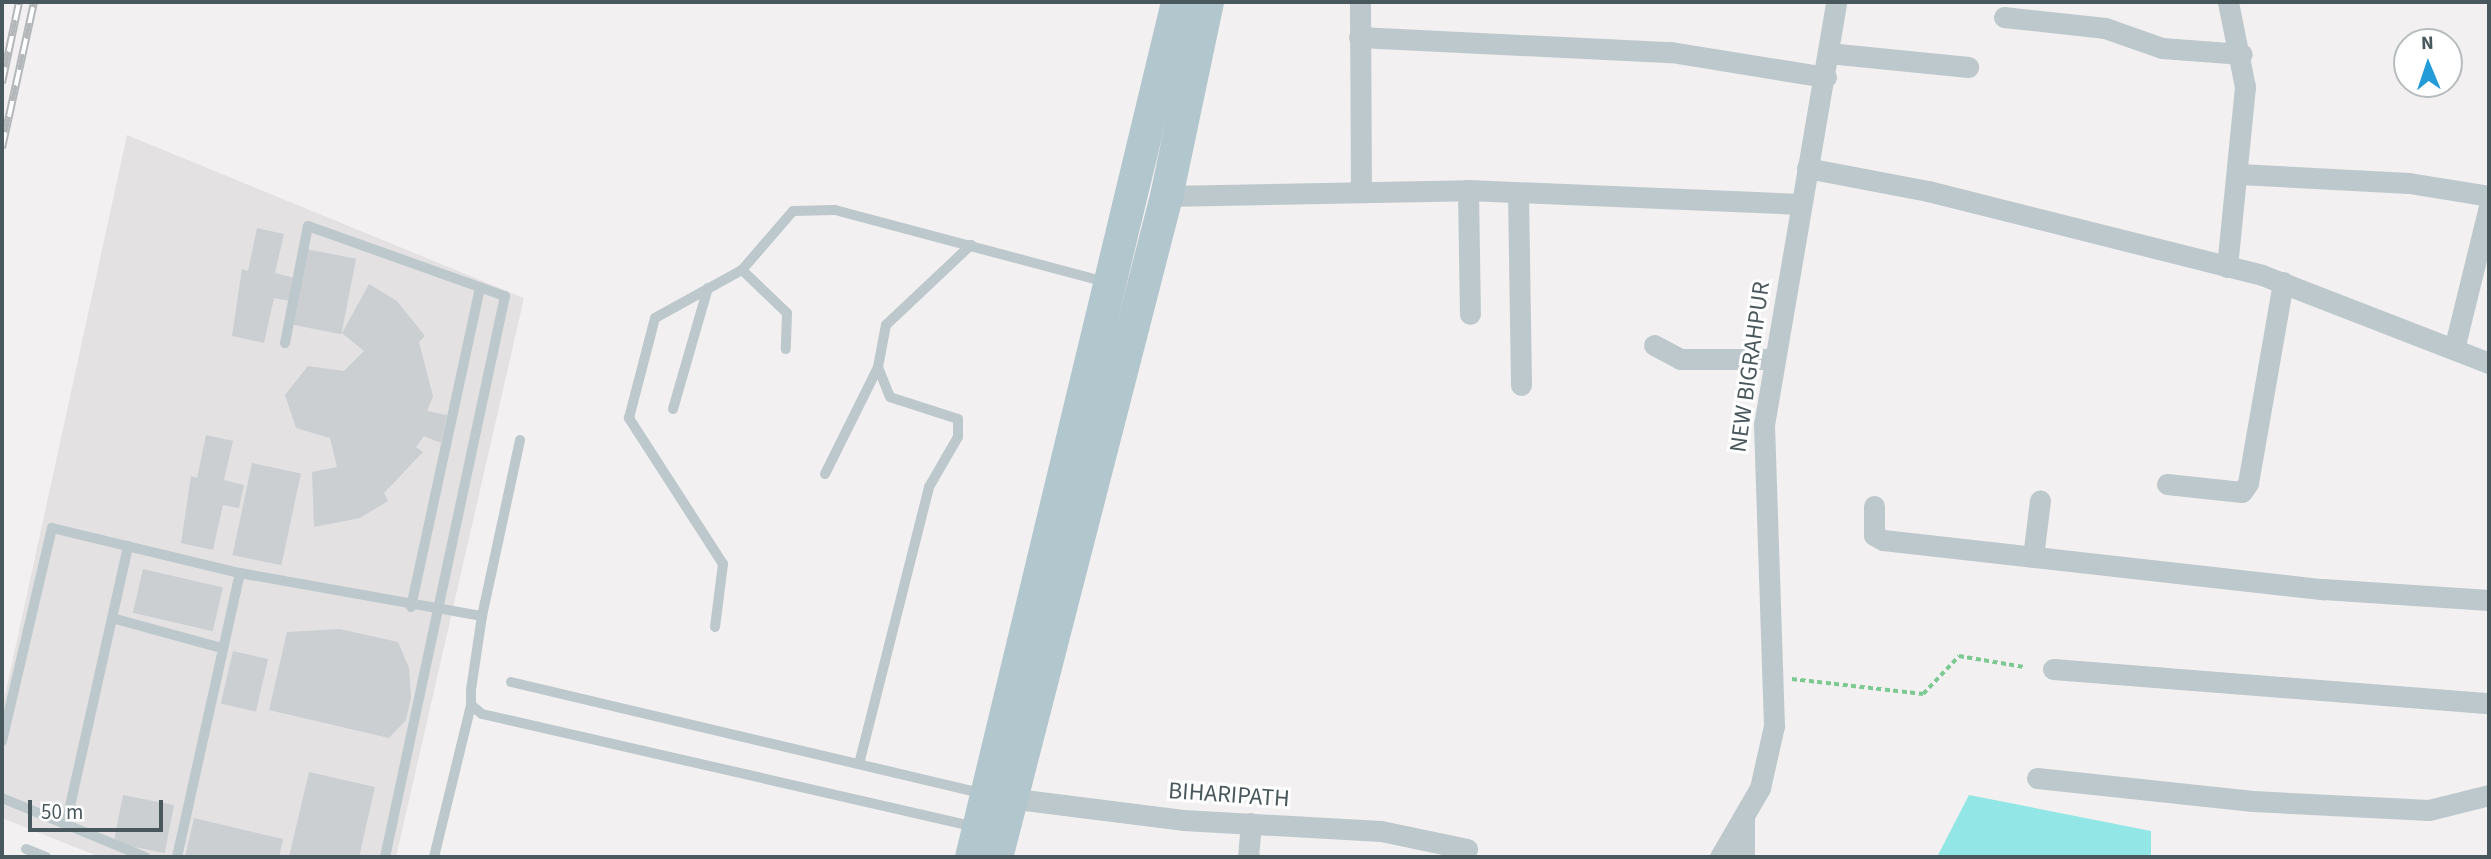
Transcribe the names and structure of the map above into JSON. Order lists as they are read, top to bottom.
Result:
{
  "streets": {
    "street": ["NEW BIGRAHPUR", "BIHARIPATH"]
  },
  "scale_bar": "50 m",
  "north": "top"
}
